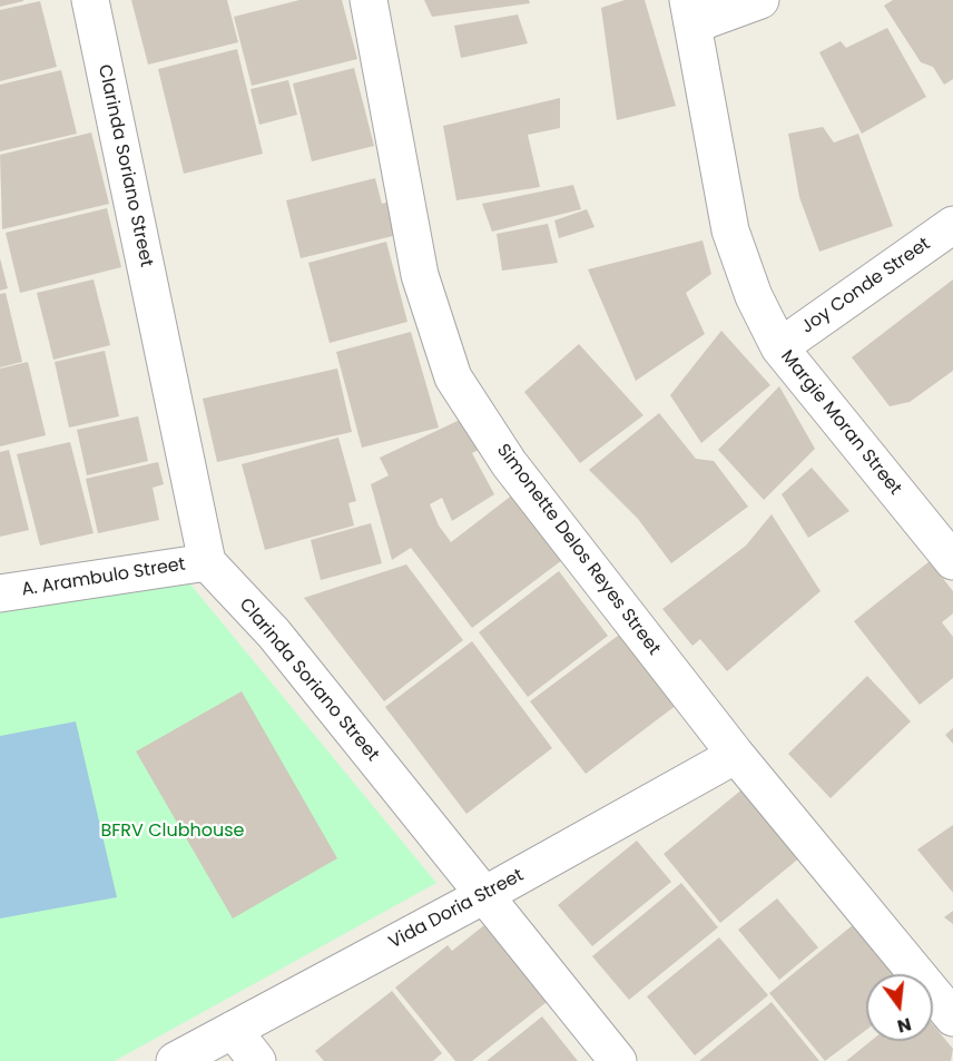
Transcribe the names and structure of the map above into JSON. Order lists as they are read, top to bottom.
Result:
{
  "streets": {
    "street": [
      "Clarinda Soriano Street",
      "Joy Conde Street",
      "Margie Moran Street",
      "Simonette Delos Reyes Street",
      "A. Arambulo Street",
      "Vida Doria Street"
    ]
  },
  "crossings": [
    ["Clarinda Soriano Street", "A. Arambulo Street"],
    ["Clarinda Soriano Street", "Vida Doria Street"],
    ["Joy Conde Street", "Margie Moran Street"],
    ["Simonette Delos Reyes Street", "Vida Doria Street"]
  ],
  "parks": ["BFRV Clubhouse"],
  "north": "bottom"
}
